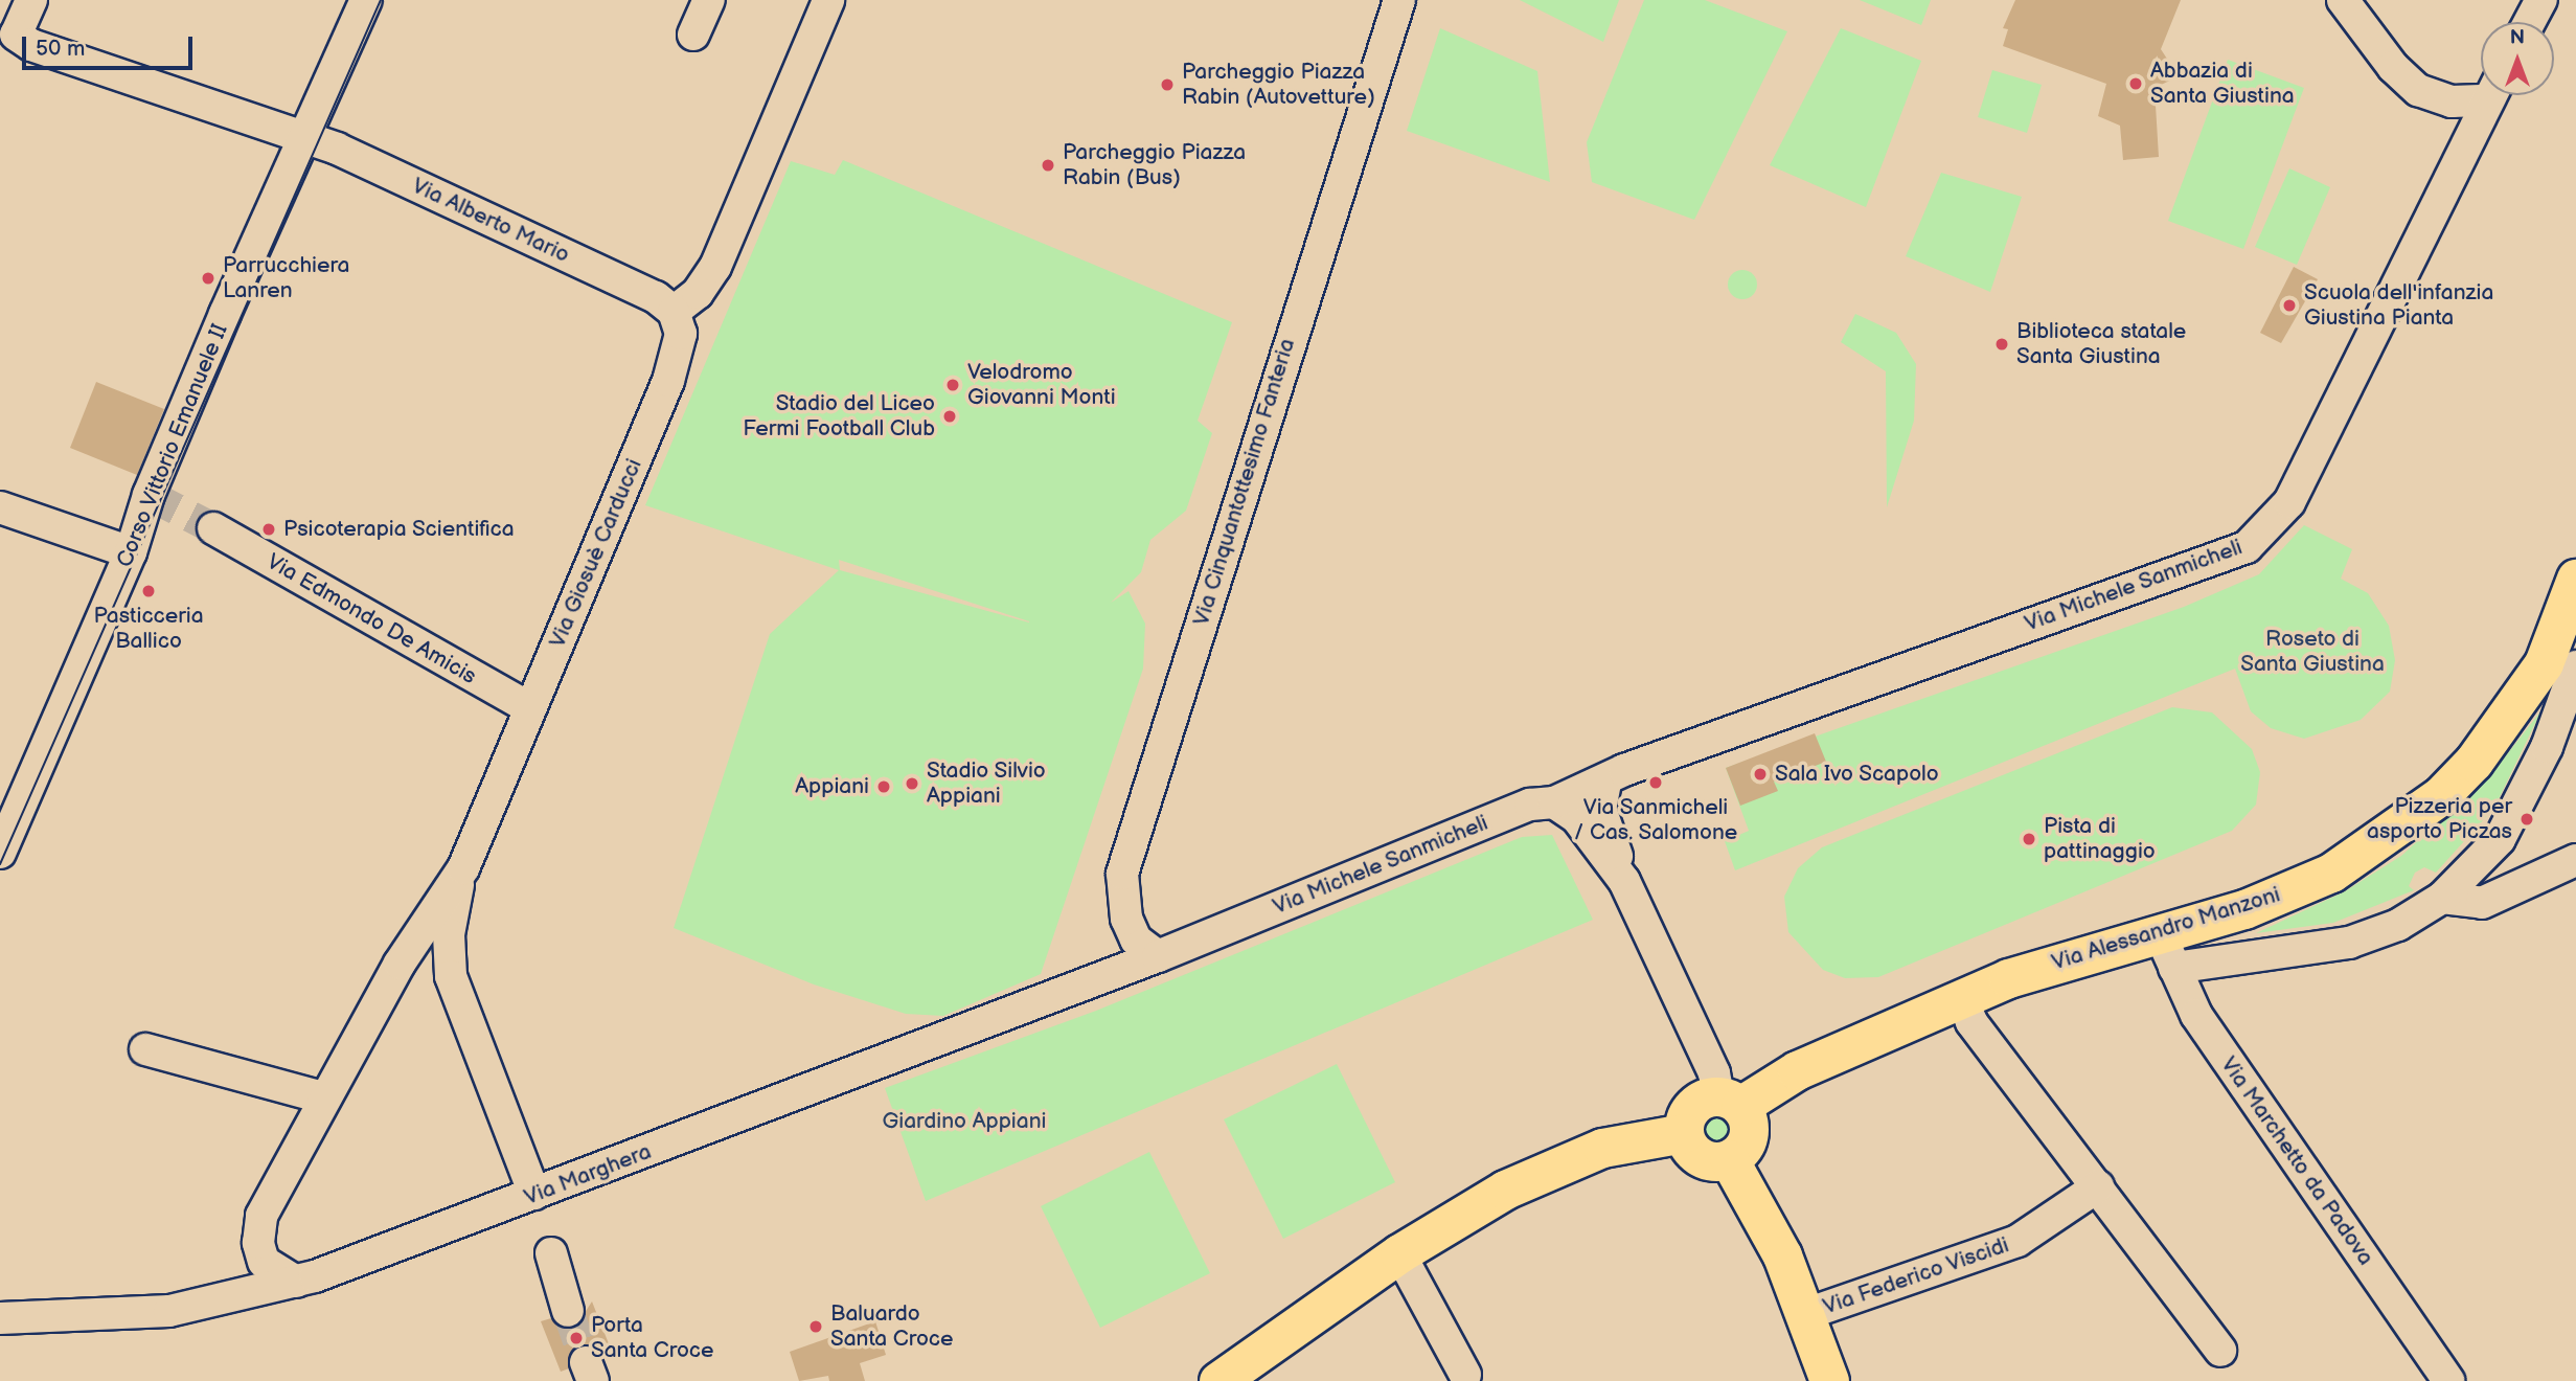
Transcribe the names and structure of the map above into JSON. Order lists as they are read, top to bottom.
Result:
{
  "streets": {
    "main road": ["Via Alessandro Manzoni"],
    "street": [
      "Via Alberto Mario",
      "Corso Vittorio Emanuele II",
      "Via Cinquantottesimo Fanteria",
      "Via Giosuè Carducci",
      "Via Michele Sanmicheli",
      "Via Edmondo De Amicis",
      "Via Marchetto da Padova",
      "Via Marghera",
      "Via Federico Viscidi"
    ]
  },
  "crossings": [
    ["Via Alberto Mario", "Corso Vittorio Emanuele II"],
    ["Via Alberto Mario", "Via Giosuè Carducci"],
    ["Via Cinquantottesimo Fanteria", "Via Michele Sanmicheli"],
    ["Via Cinquantottesimo Fanteria", "Via Marghera"],
    ["Via Giosuè Carducci", "Via Edmondo De Amicis"],
    ["Via Giosuè Carducci", "Via Marghera"],
    ["Via Michele Sanmicheli", "Via Marghera"],
    ["Via Alessandro Manzoni", "Via Marchetto da Padova"]
  ],
  "parks": ["Roseto di Santa Giustina", "Giardino Appiani"],
  "places": [
    "Abbazia di Santa Giustina",
    "Parcheggio Piazza Rabin (Autovetture)",
    "Parcheggio Piazza Rabin (Bus)",
    "Parrucchiera Lanren",
    "Scuola dell'infanzia Giustina Pianta",
    "Biblioteca statale Santa Giustina",
    "Velodromo Giovanni Monti",
    "Stadio del Liceo Fermi Football Club",
    "Psicoterapia Scientifica",
    "Pasticceria Ballico",
    "Sala Ivo Scapolo",
    "Via Sanmicheli / Cas. Salomone",
    "Stadio Silvio Appiani",
    "Appiani",
    "Pizzeria per asporto Piczas",
    "Pista di pattinaggio",
    "Baluardo Santa Croce",
    "Porta Santa Croce"
  ],
  "scale_bar": "50 m",
  "north": "top"
}
